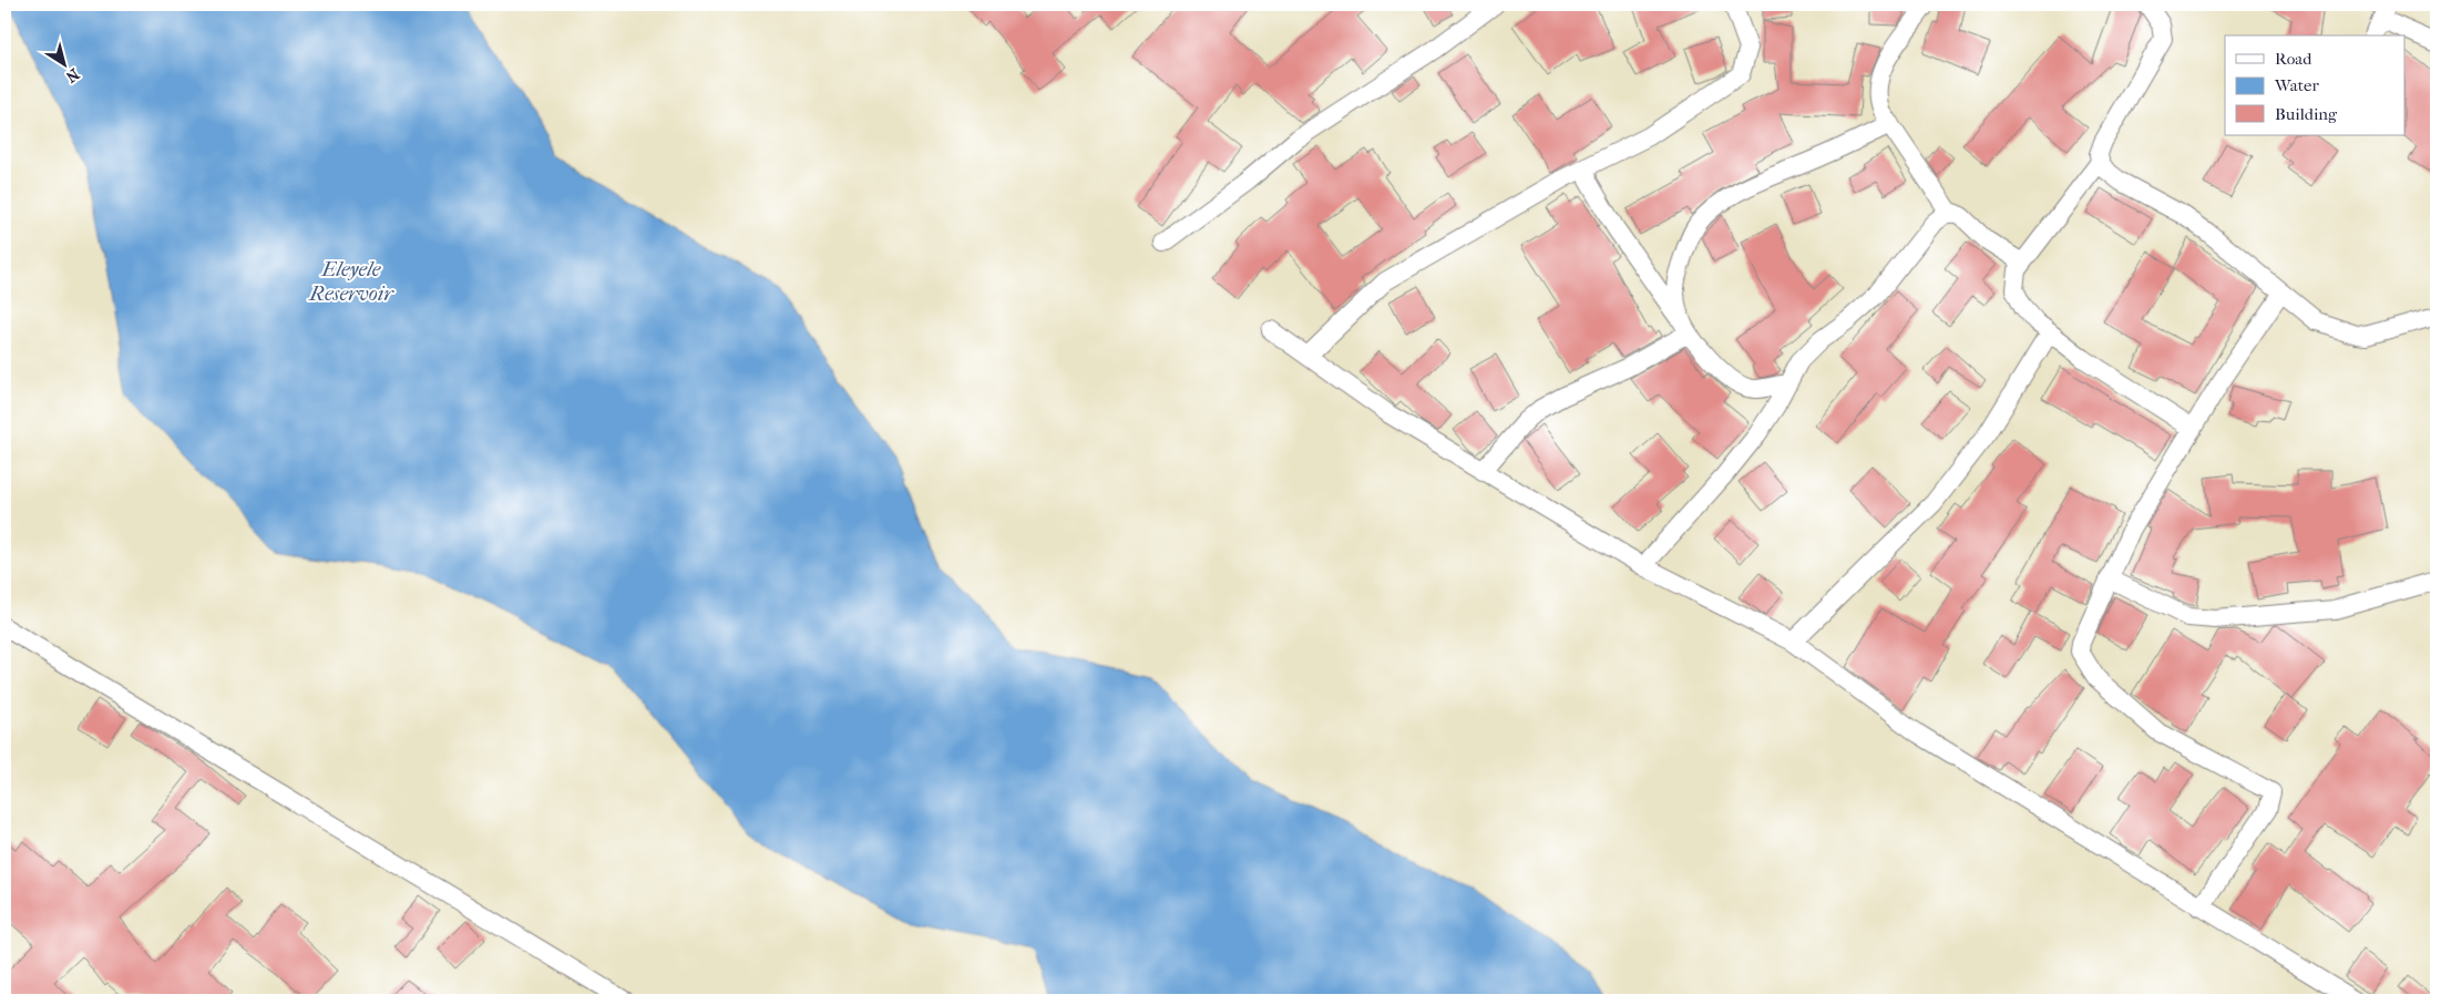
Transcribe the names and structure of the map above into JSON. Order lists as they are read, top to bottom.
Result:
{
  "water": ["Eleyele Reservoir"],
  "legend": ["Road", "Water", "Building"],
  "north": "bottom right"
}
